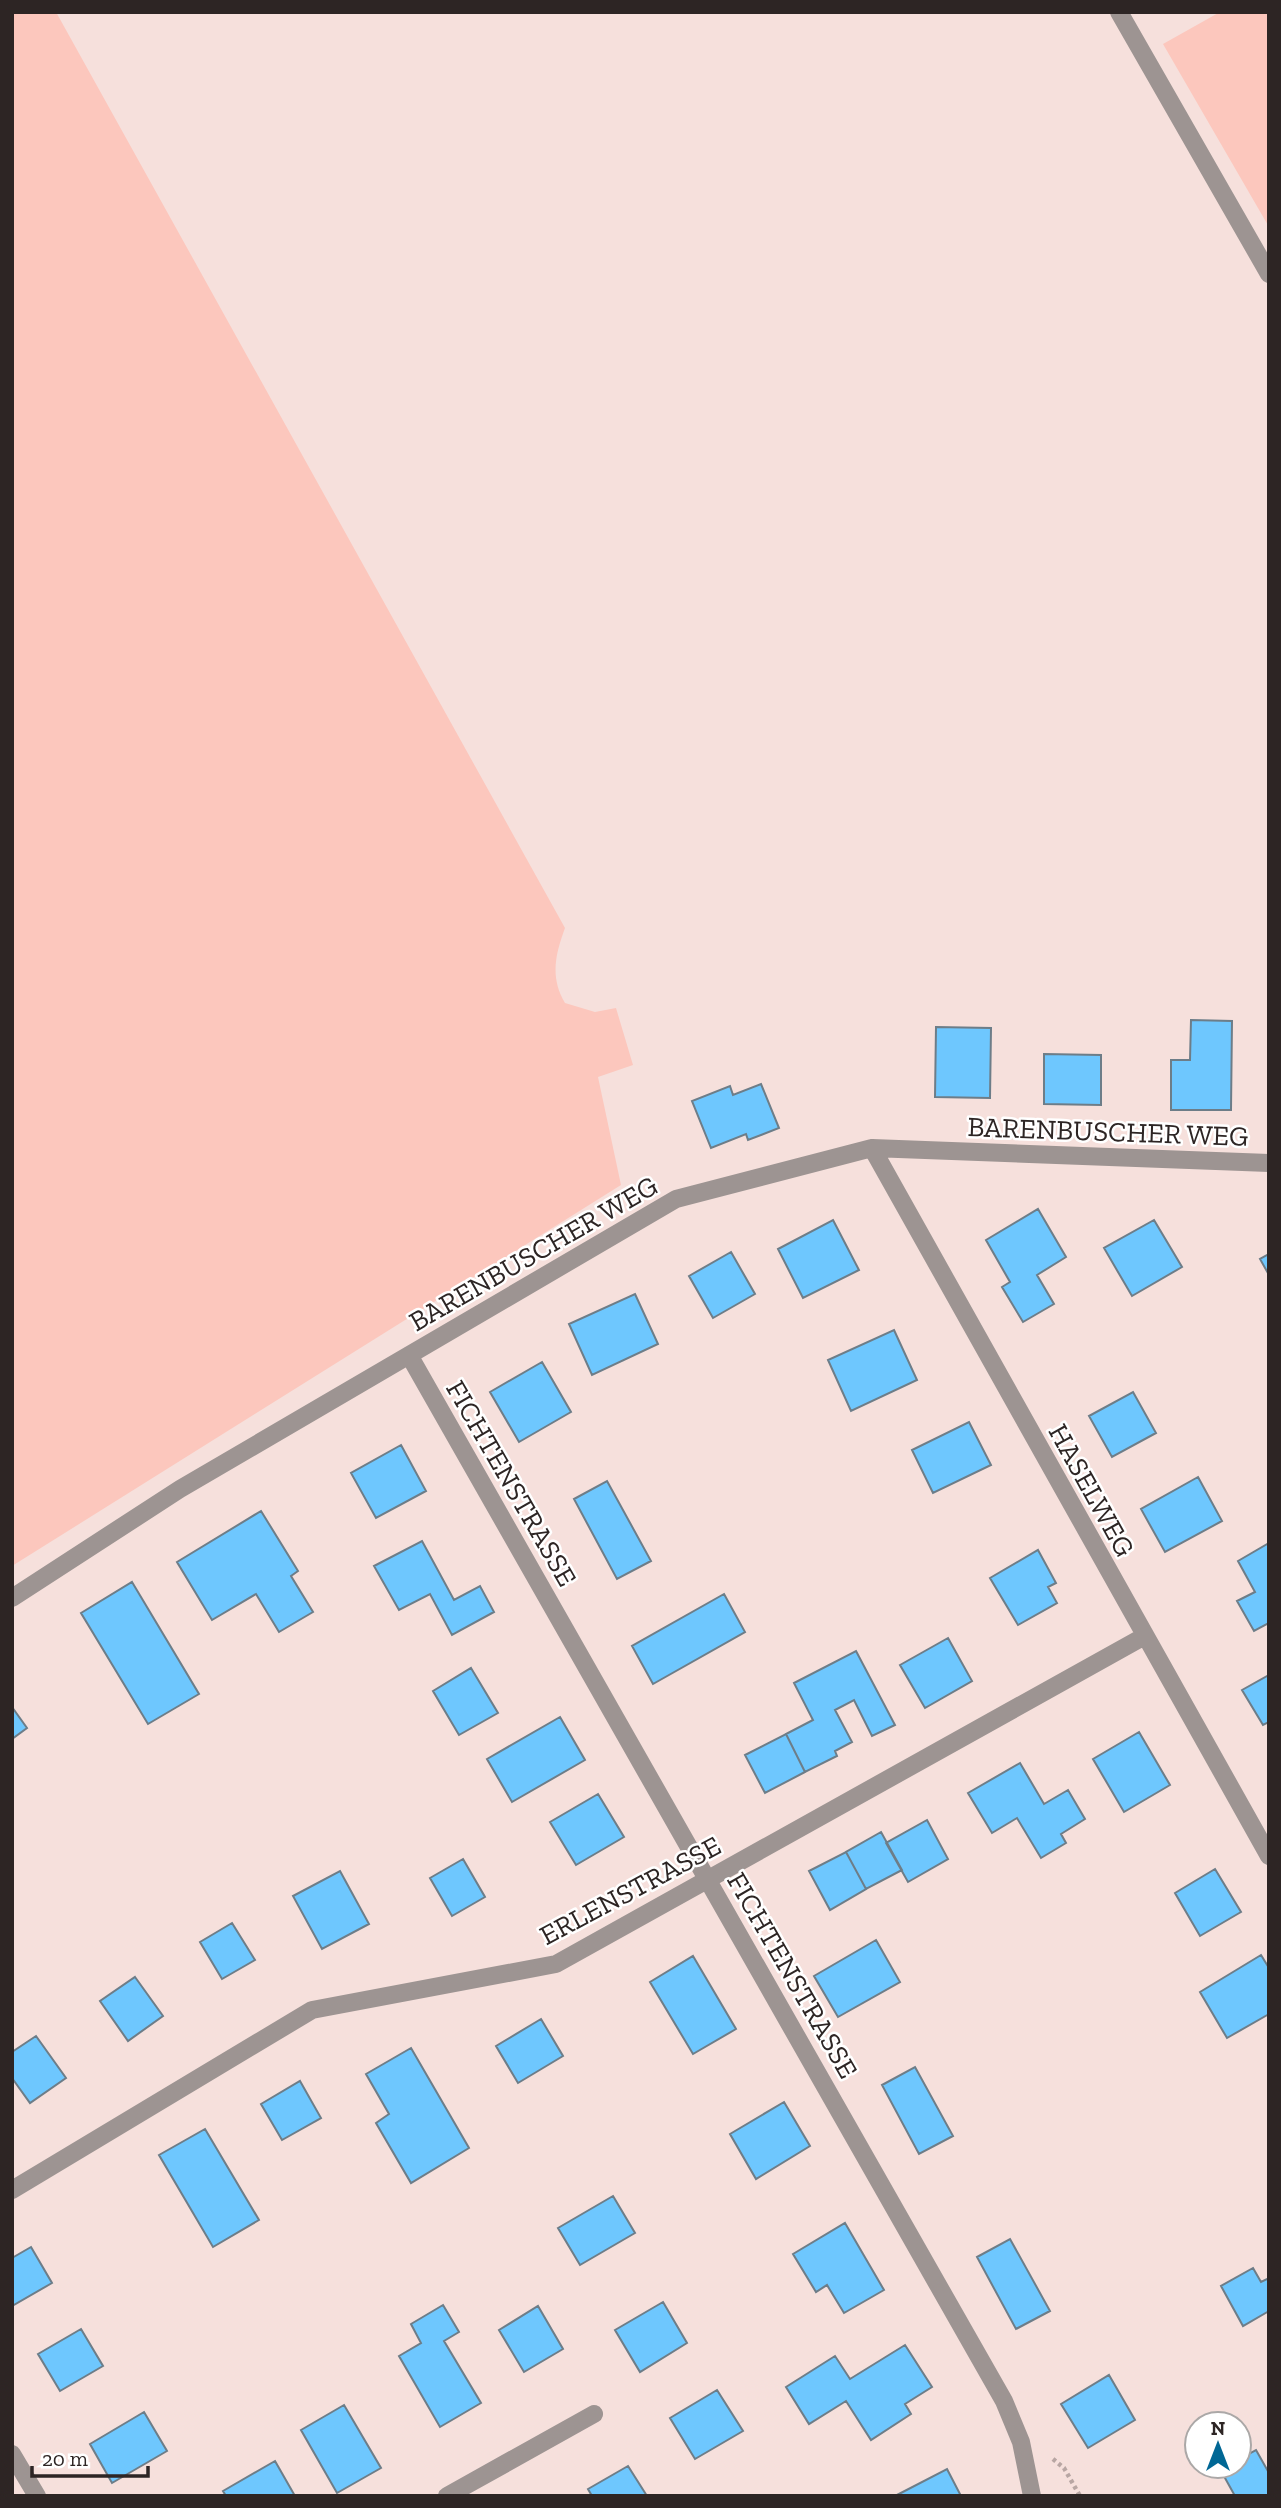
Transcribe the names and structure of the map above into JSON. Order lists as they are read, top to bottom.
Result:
{
  "streets": {
    "street": [
      "BARENBUSCHER WEG",
      "FICHTENSTRASSE",
      "HASELWEG",
      "ERLENSTRASSE"
    ]
  },
  "crossings": [
    ["BARENBUSCHER WEG", "FICHTENSTRASSE"],
    ["BARENBUSCHER WEG", "HASELWEG"],
    ["FICHTENSTRASSE", "ERLENSTRASSE"],
    ["HASELWEG", "ERLENSTRASSE"]
  ],
  "scale_bar": "20 m",
  "north": "top"
}
